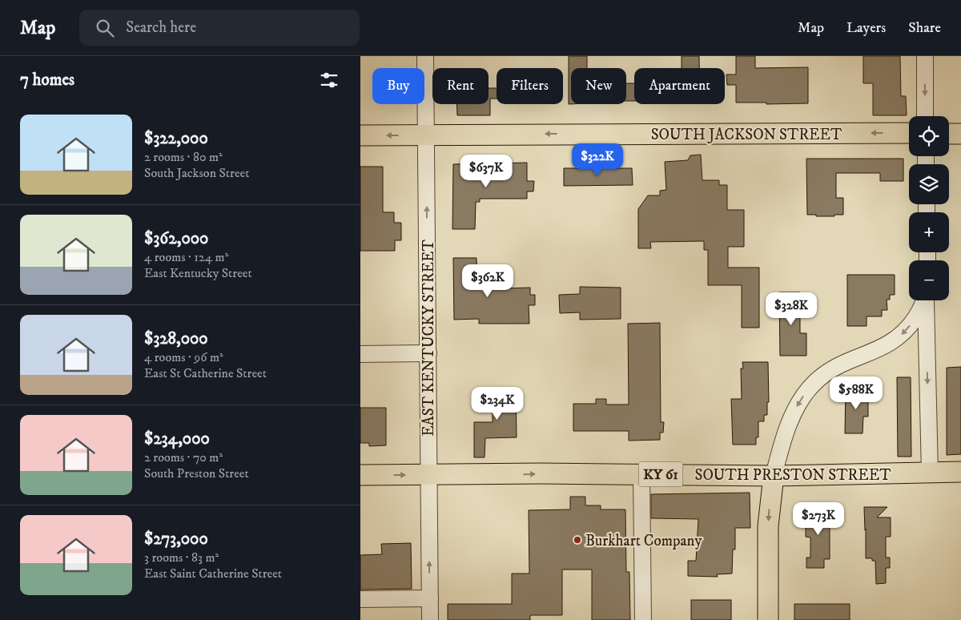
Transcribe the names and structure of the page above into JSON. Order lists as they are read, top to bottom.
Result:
{
  "streets": {
    "main road": ["SOUTH JACKSON STREET", "KY 61", "SOUTH PRESTON STREET"],
    "street": ["EAST KENTUCKY STREET"]
  },
  "crossings": [
    ["SOUTH JACKSON STREET", "EAST KENTUCKY STREET"],
    ["EAST KENTUCKY STREET", "SOUTH PRESTON STREET"]
  ],
  "one_way": ["SOUTH JACKSON STREET", "EAST KENTUCKY STREET", "SOUTH PRESTON STREET"],
  "places": ["Burkhart Company"],
  "page": {
    "header": "Map",
    "search": "Search here",
    "nav": ["Map", "Layers", "Share"],
    "heading": "7 homes",
    "chip": [
      "Buy",
      "Rent",
      "Filters",
      "New",
      "Apartment"
    ],
    "list": [
      {
        "name": "$322,000",
        "note": "2 rooms · 80 m² · South Jackson Street"
      },
      {
        "name": "$362,000",
        "note": "4 rooms · 124 m² · East Kentucky Street"
      },
      {
        "name": "$328,000",
        "note": "4 rooms · 96 m² · East St Catherine Street"
      },
      {
        "name": "$234,000",
        "note": "2 rooms · 70 m² · South Preston Street"
      },
      {
        "name": "$273,000",
        "note": "3 rooms · 83 m² · East Saint Catherine Street"
      }
    ],
    "map_buttons": ["+", "−"],
    "price": [
      "$322K",
      "$637K",
      "$362K",
      "$328K",
      "$588K",
      "$234K",
      "$273K"
    ]
  }
}
